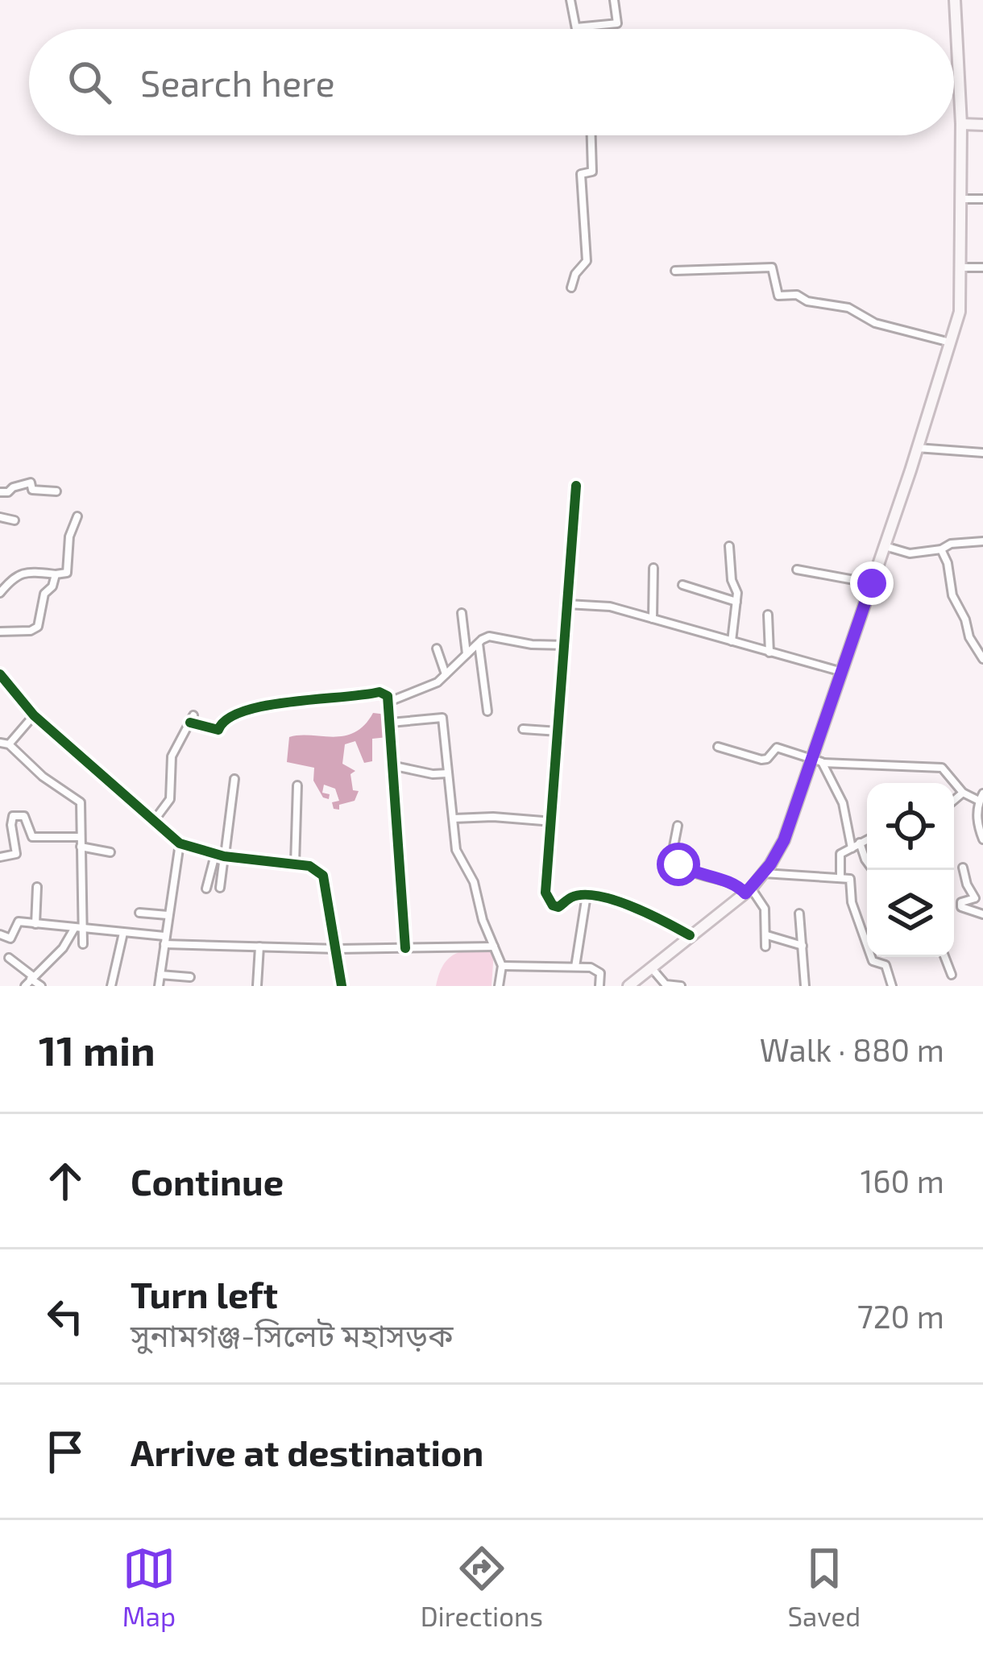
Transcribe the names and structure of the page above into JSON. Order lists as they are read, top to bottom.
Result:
{
  "page": {
    "search": "Search here",
    "heading": ["11 min", "Walk · 880 m"],
    "list": [
      ["Continue", "160 m"],
      ["Turn left", "সুনামগঞ্জ-সিলেট মহাসড়ক", "720 m"],
      "Arrive at destination"
    ],
    "nav": ["Map", "Directions", "Saved"]
  }
}
